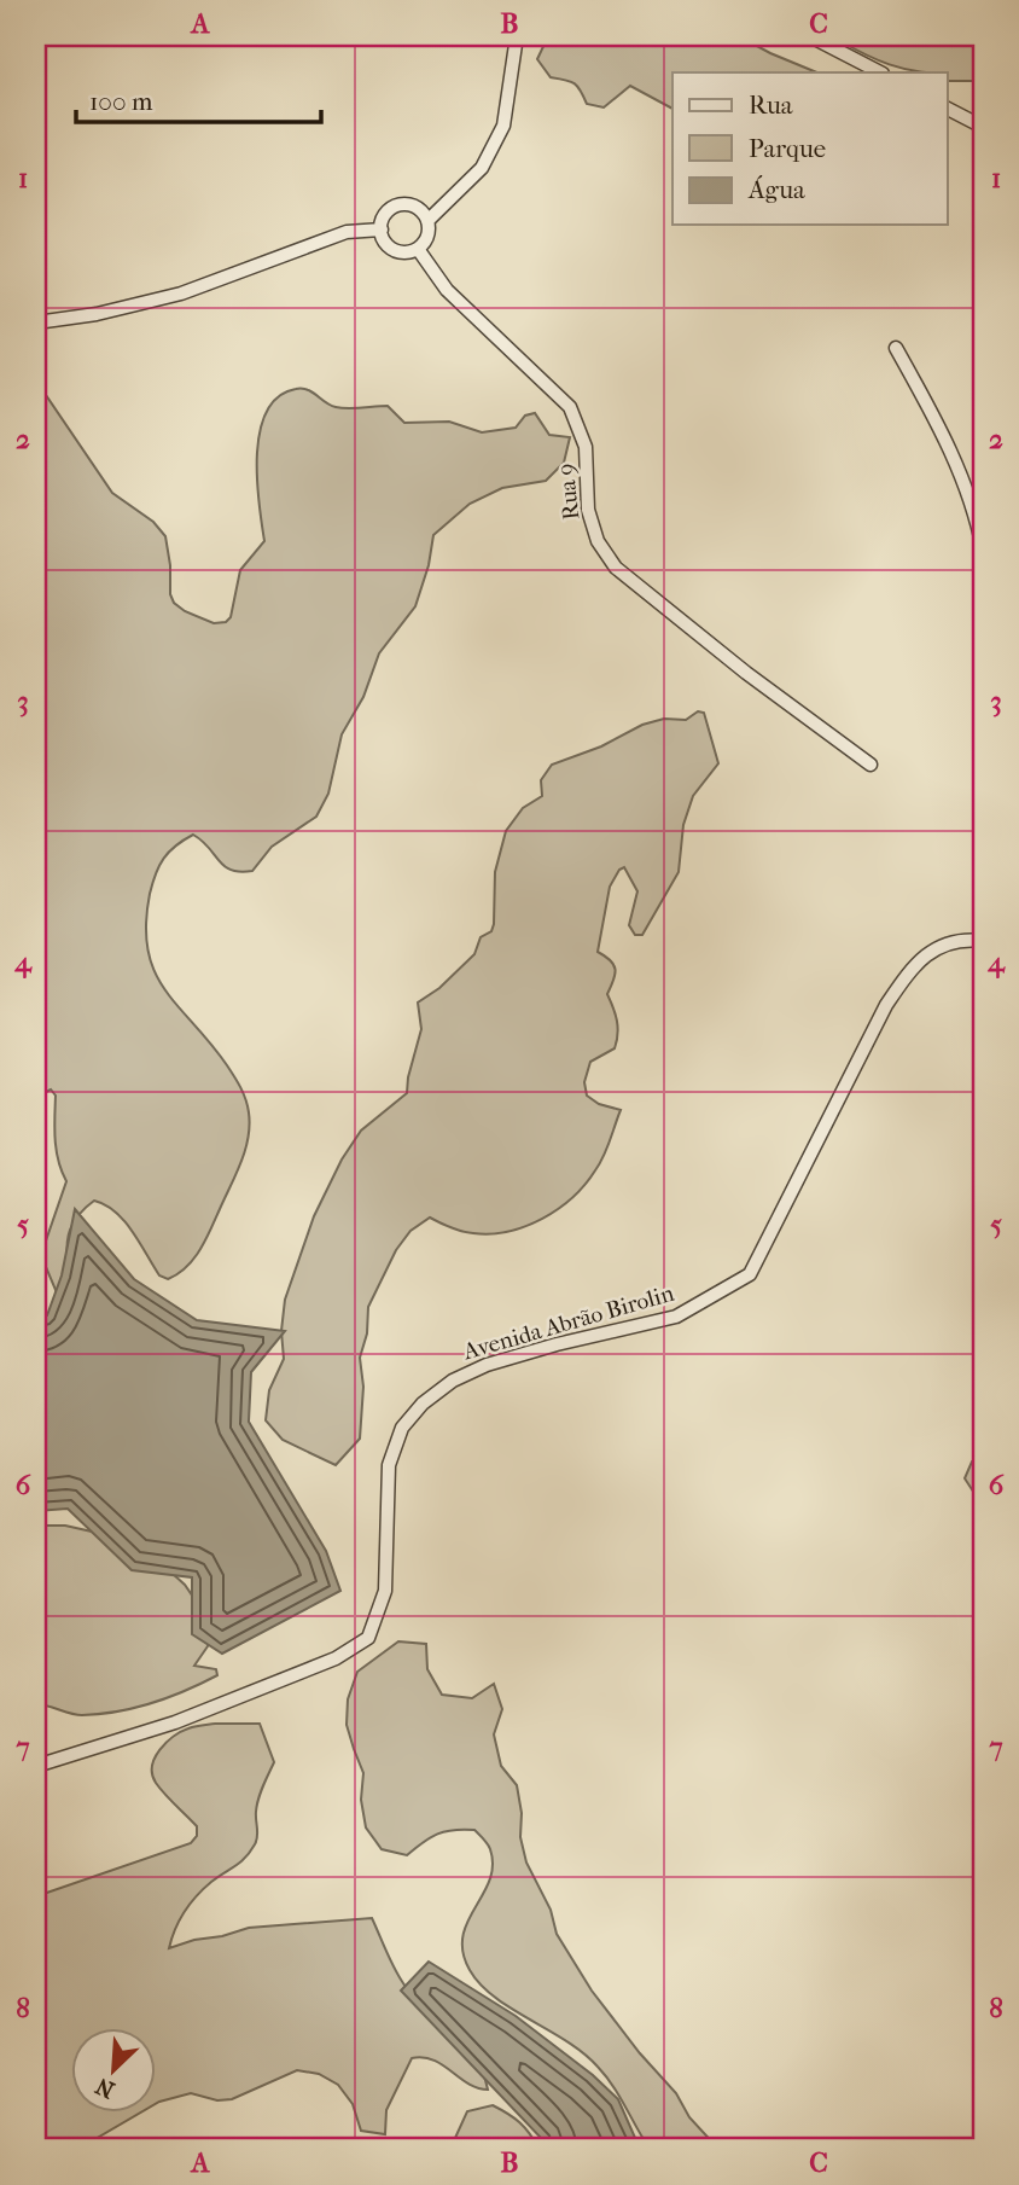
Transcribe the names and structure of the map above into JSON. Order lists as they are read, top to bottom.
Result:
{
  "streets": {
    "street": ["Rua 9", "Avenida Abrão Birolin"]
  },
  "legend": ["Rua", "Parque", "Água"],
  "scale_bar": "100 m",
  "north": "bottom left",
  "grid": {
    "columns": ["A", "B", "C"],
    "rows": [
      "1",
      "2",
      "3",
      "4",
      "5",
      "6",
      "7",
      "8"
    ]
  }
}
